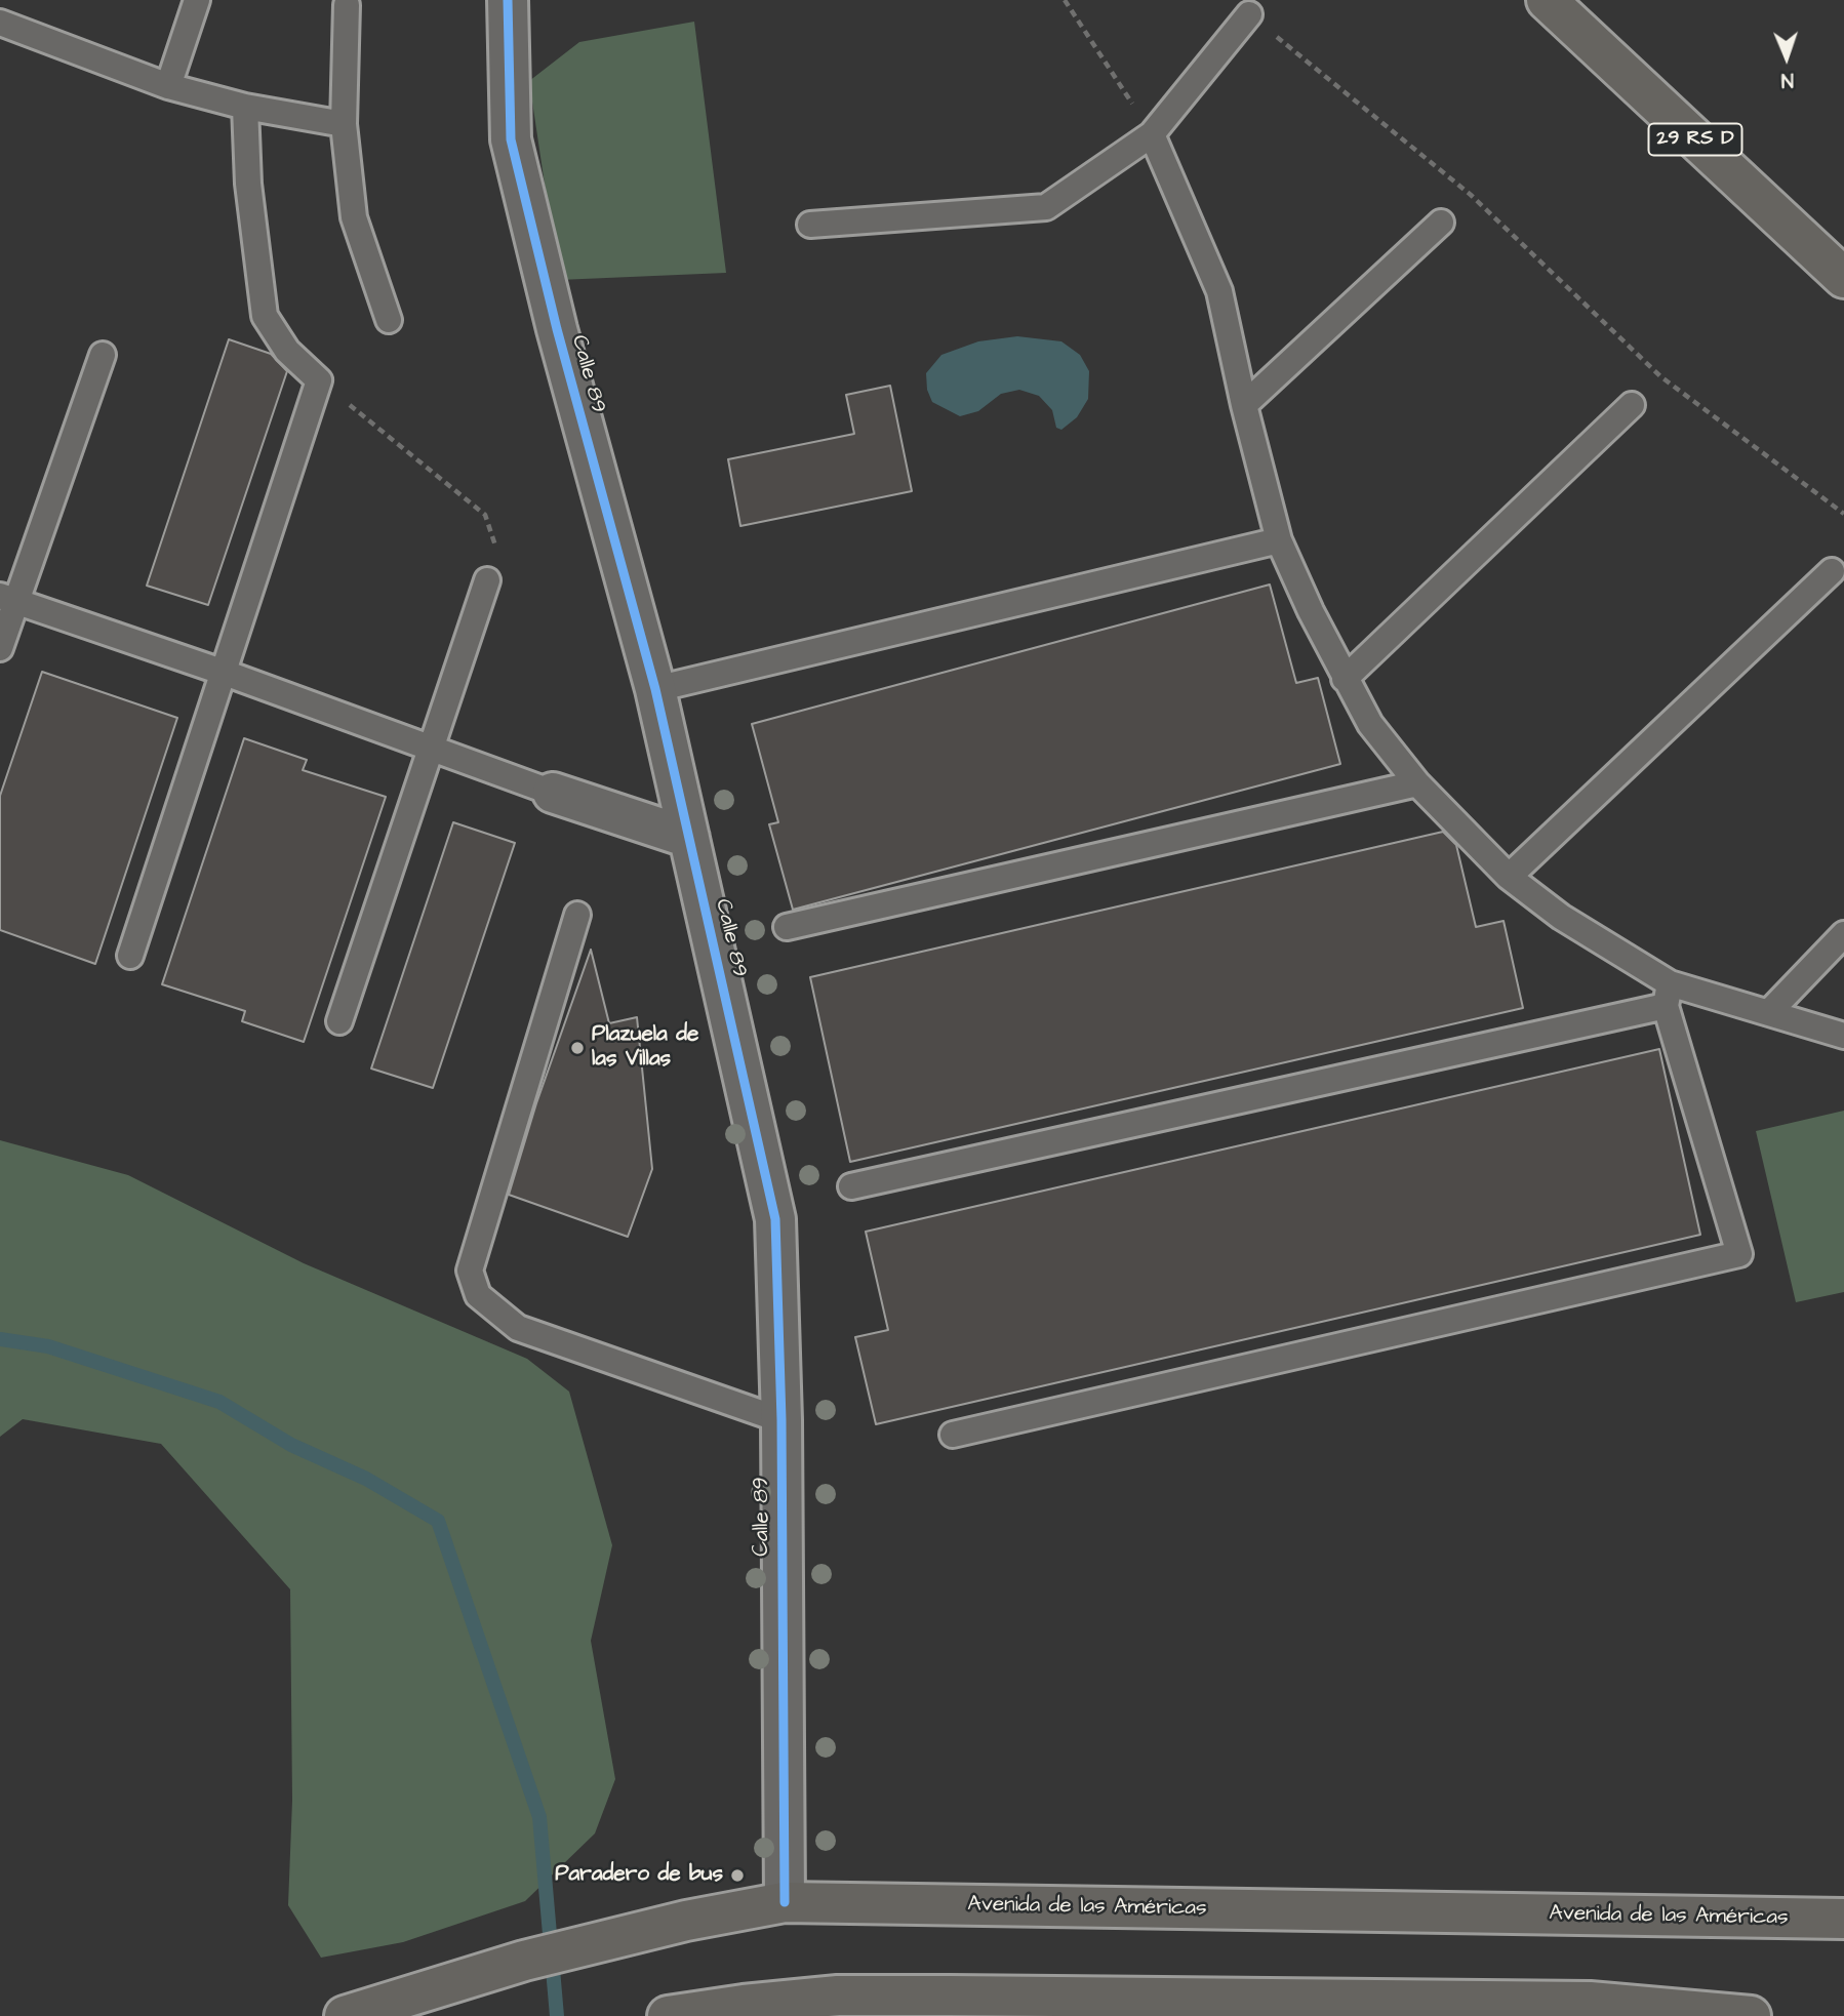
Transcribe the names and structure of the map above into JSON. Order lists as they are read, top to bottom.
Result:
{
  "streets": {
    "main road": ["29 RS D", "Avenida de las Américas"],
    "street": ["Calle 89"]
  },
  "crossings": [
    ["Calle 89", "Avenida de las Américas"]
  ],
  "places": ["Plazuela de las Villas", "Paradero de bus"],
  "north": "bottom"
}
